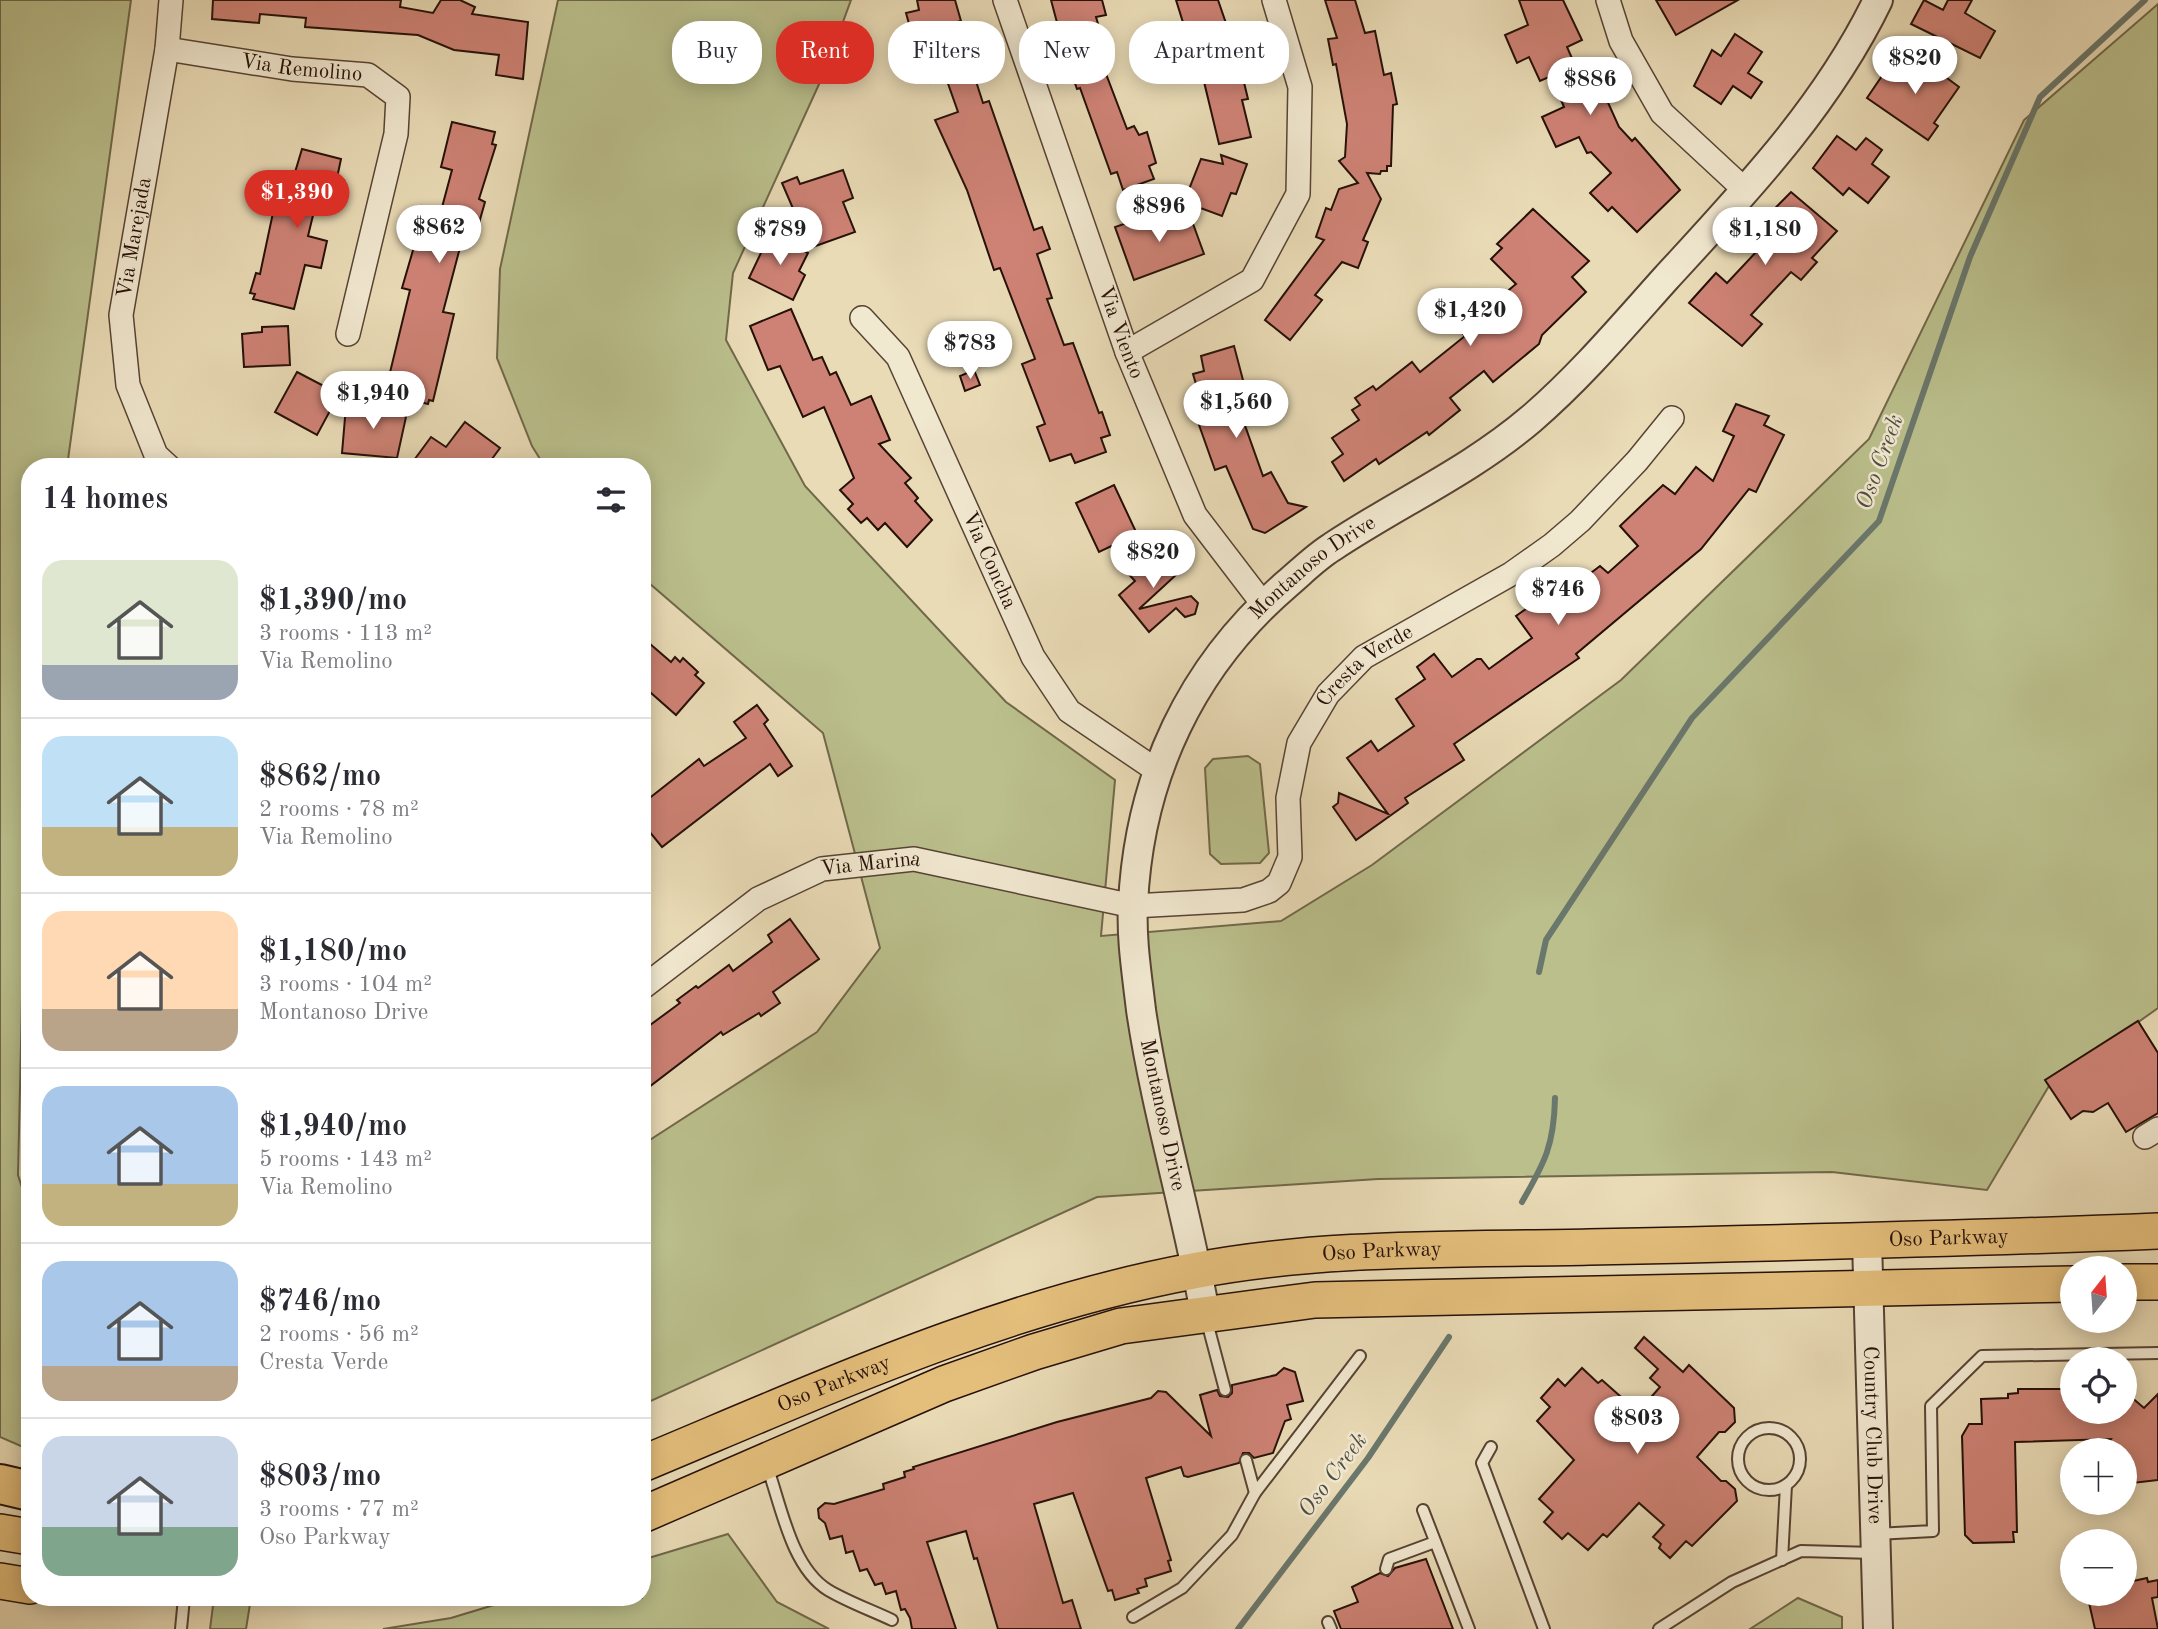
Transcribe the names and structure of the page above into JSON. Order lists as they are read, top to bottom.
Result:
{
  "streets": {
    "main road": ["Oso Parkway"],
    "street": [
      "Via Remolino",
      "Via Marejada",
      "Via Viento",
      "Via Concha",
      "Montanoso Drive",
      "Cresta Verde",
      "Via Marina",
      "Country Club Drive"
    ]
  },
  "crossings": [
    ["Via Remolino", "Via Marejada"],
    ["Via Viento", "Montanoso Drive"],
    ["Via Concha", "Montanoso Drive"],
    ["Montanoso Drive", "Cresta Verde"],
    ["Montanoso Drive", "Via Marina"],
    ["Montanoso Drive", "Oso Parkway"],
    ["Cresta Verde", "Via Marina"],
    ["Oso Parkway", "Country Club Drive"]
  ],
  "water": ["Oso Creek"],
  "north": "top",
  "page": {
    "chip": [
      "Buy",
      "Rent",
      "Filters",
      "New",
      "Apartment"
    ],
    "price": [
      "$820",
      "$886",
      "$1,390",
      "$896",
      "$862",
      "$789",
      "$1,180",
      "$1,420",
      "$783",
      "$1,940",
      "$1,560",
      "$820",
      "$746",
      "$803"
    ],
    "heading": "14 homes",
    "list": [
      {
        "name": "$1,390/mo",
        "note": "3 rooms · 113 m² · Via Remolino"
      },
      {
        "name": "$862/mo",
        "note": "2 rooms · 78 m² · Via Remolino"
      },
      {
        "name": "$1,180/mo",
        "note": "3 rooms · 104 m² · Montanoso Drive"
      },
      {
        "name": "$1,940/mo",
        "note": "5 rooms · 143 m² · Via Remolino"
      },
      {
        "name": "$746/mo",
        "note": "2 rooms · 56 m² · Cresta Verde"
      },
      {
        "name": "$803/mo",
        "note": "3 rooms · 77 m² · Oso Parkway"
      }
    ],
    "map_buttons": ["+", "−"]
  }
}
